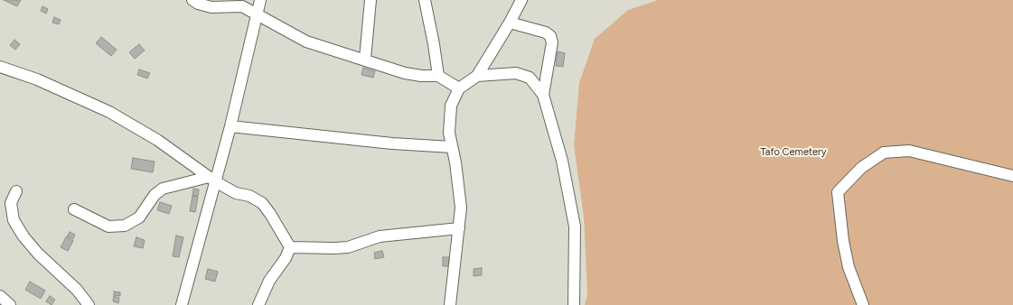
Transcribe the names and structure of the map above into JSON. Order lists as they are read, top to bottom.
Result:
{
  "parks": ["Tafo Cemetery"]
}
